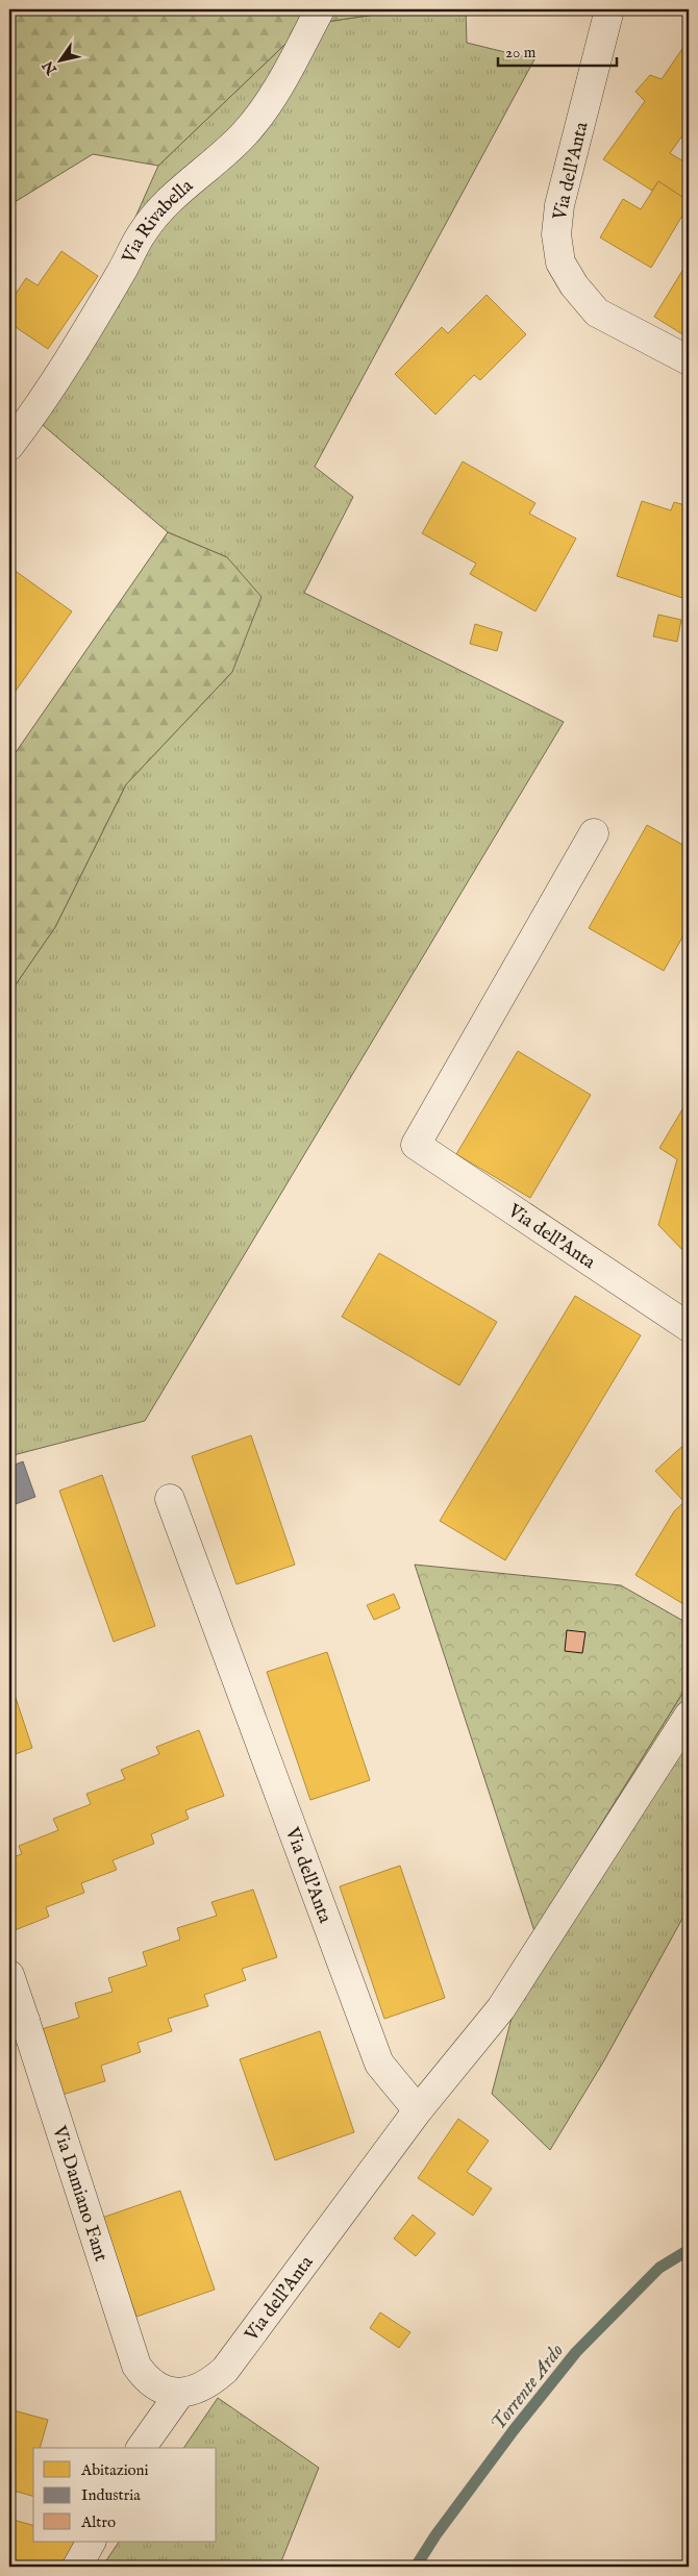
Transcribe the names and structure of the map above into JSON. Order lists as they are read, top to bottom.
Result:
{
  "streets": {
    "street": ["Via dell'Anta", "Via Rivabella", "Via Damiano Fant"]
  },
  "crossings": [
    ["Via dell'Anta", "Via Damiano Fant"]
  ],
  "water": ["Torrente Ardo"],
  "legend": ["Abitazioni", "Industria", "Altro"],
  "scale_bar": "20 m",
  "north": "bottom left"
}
